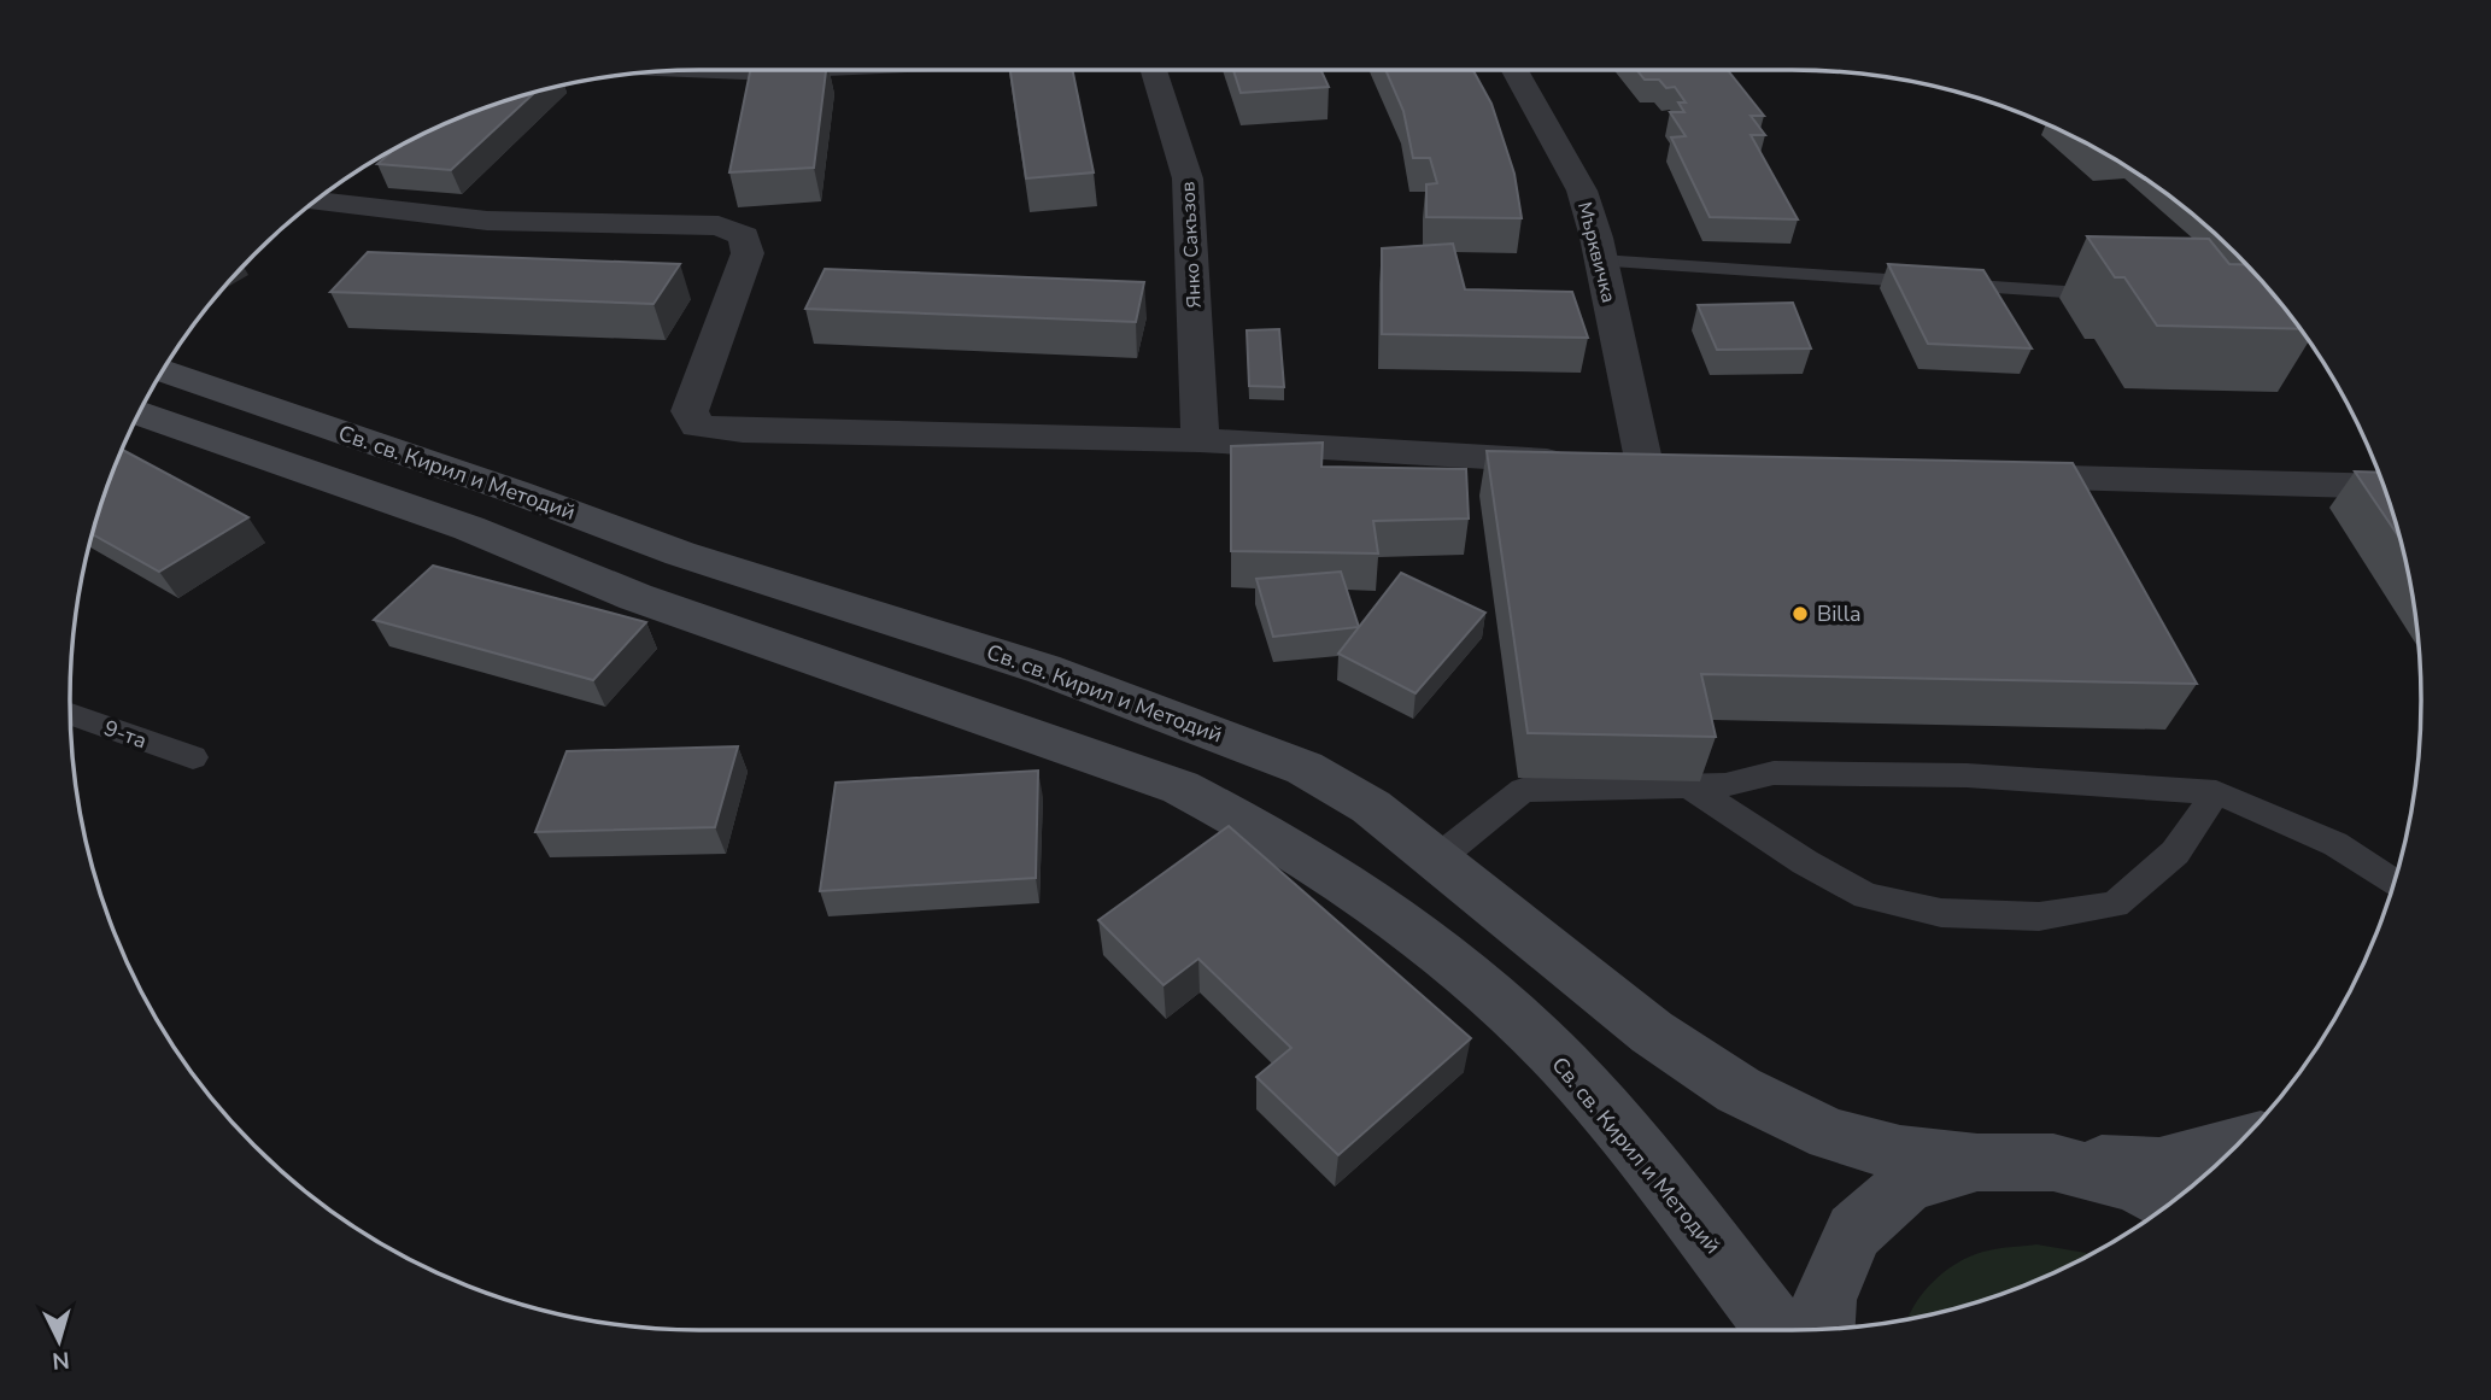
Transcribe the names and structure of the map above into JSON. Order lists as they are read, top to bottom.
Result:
{
  "streets": {
    "main road": ["Св. св. Кирил и Методий"],
    "street": ["Янко Сакъзов", "Мърквичка"],
    "lane": ["9-та"]
  },
  "crossings": [
    ["Янко Сакъзов", "Мърквичка"]
  ],
  "places": ["Billa"],
  "north": "bottom"
}
